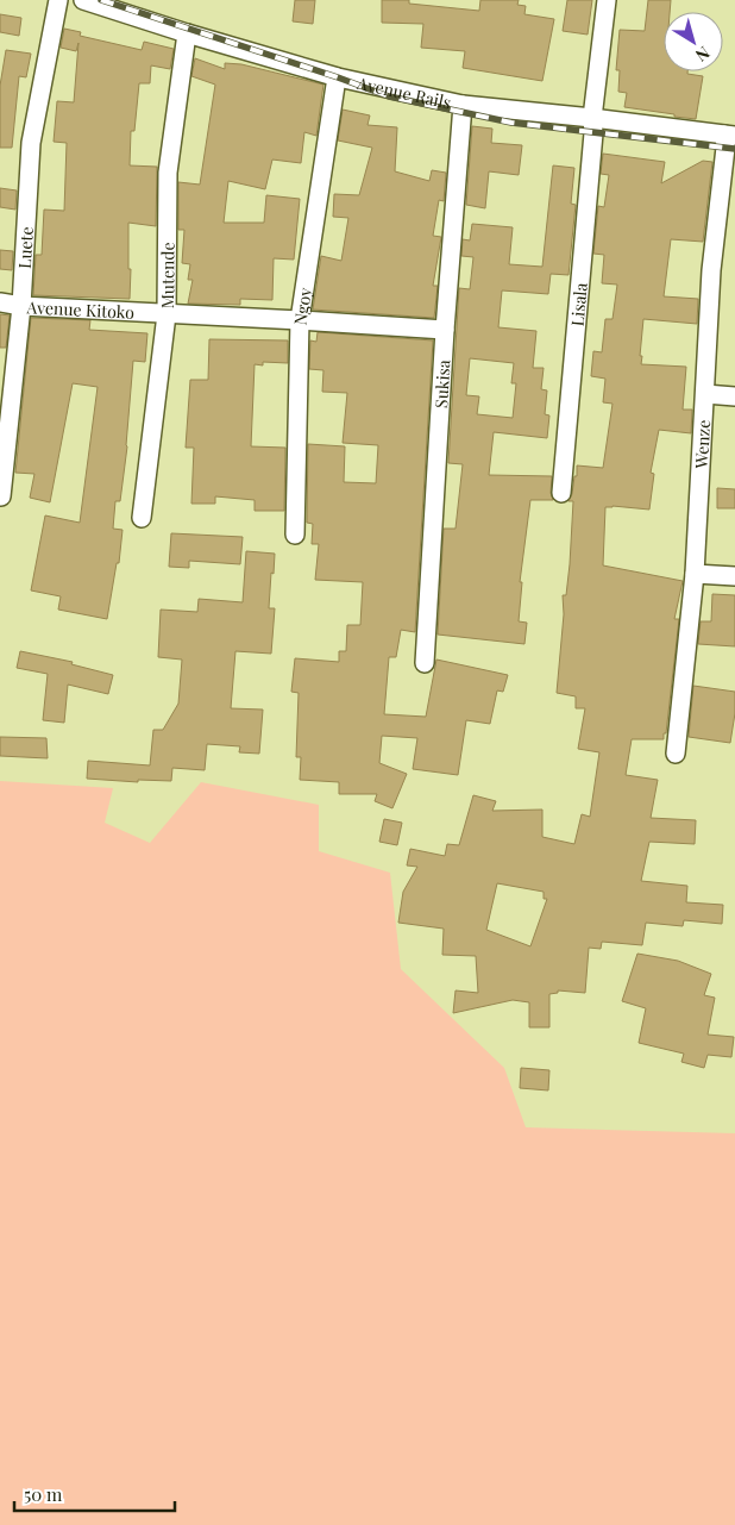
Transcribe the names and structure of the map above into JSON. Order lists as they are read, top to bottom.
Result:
{
  "streets": {
    "street": [
      "Avenue Rails",
      "Luete",
      "Mutende",
      "Ngoy",
      "Lisala",
      "Avenue Kitoko",
      "Sukisa",
      "Wenze"
    ]
  },
  "crossings": [
    ["Avenue Rails", "Mutende"],
    ["Avenue Rails", "Ngoy"],
    ["Avenue Rails", "Lisala"],
    ["Avenue Rails", "Sukisa"],
    ["Avenue Rails", "Wenze"],
    ["Luete", "Avenue Kitoko"],
    ["Mutende", "Avenue Kitoko"],
    ["Ngoy", "Avenue Kitoko"],
    ["Avenue Kitoko", "Sukisa"]
  ],
  "scale_bar": "50 m",
  "north": "bottom right"
}
